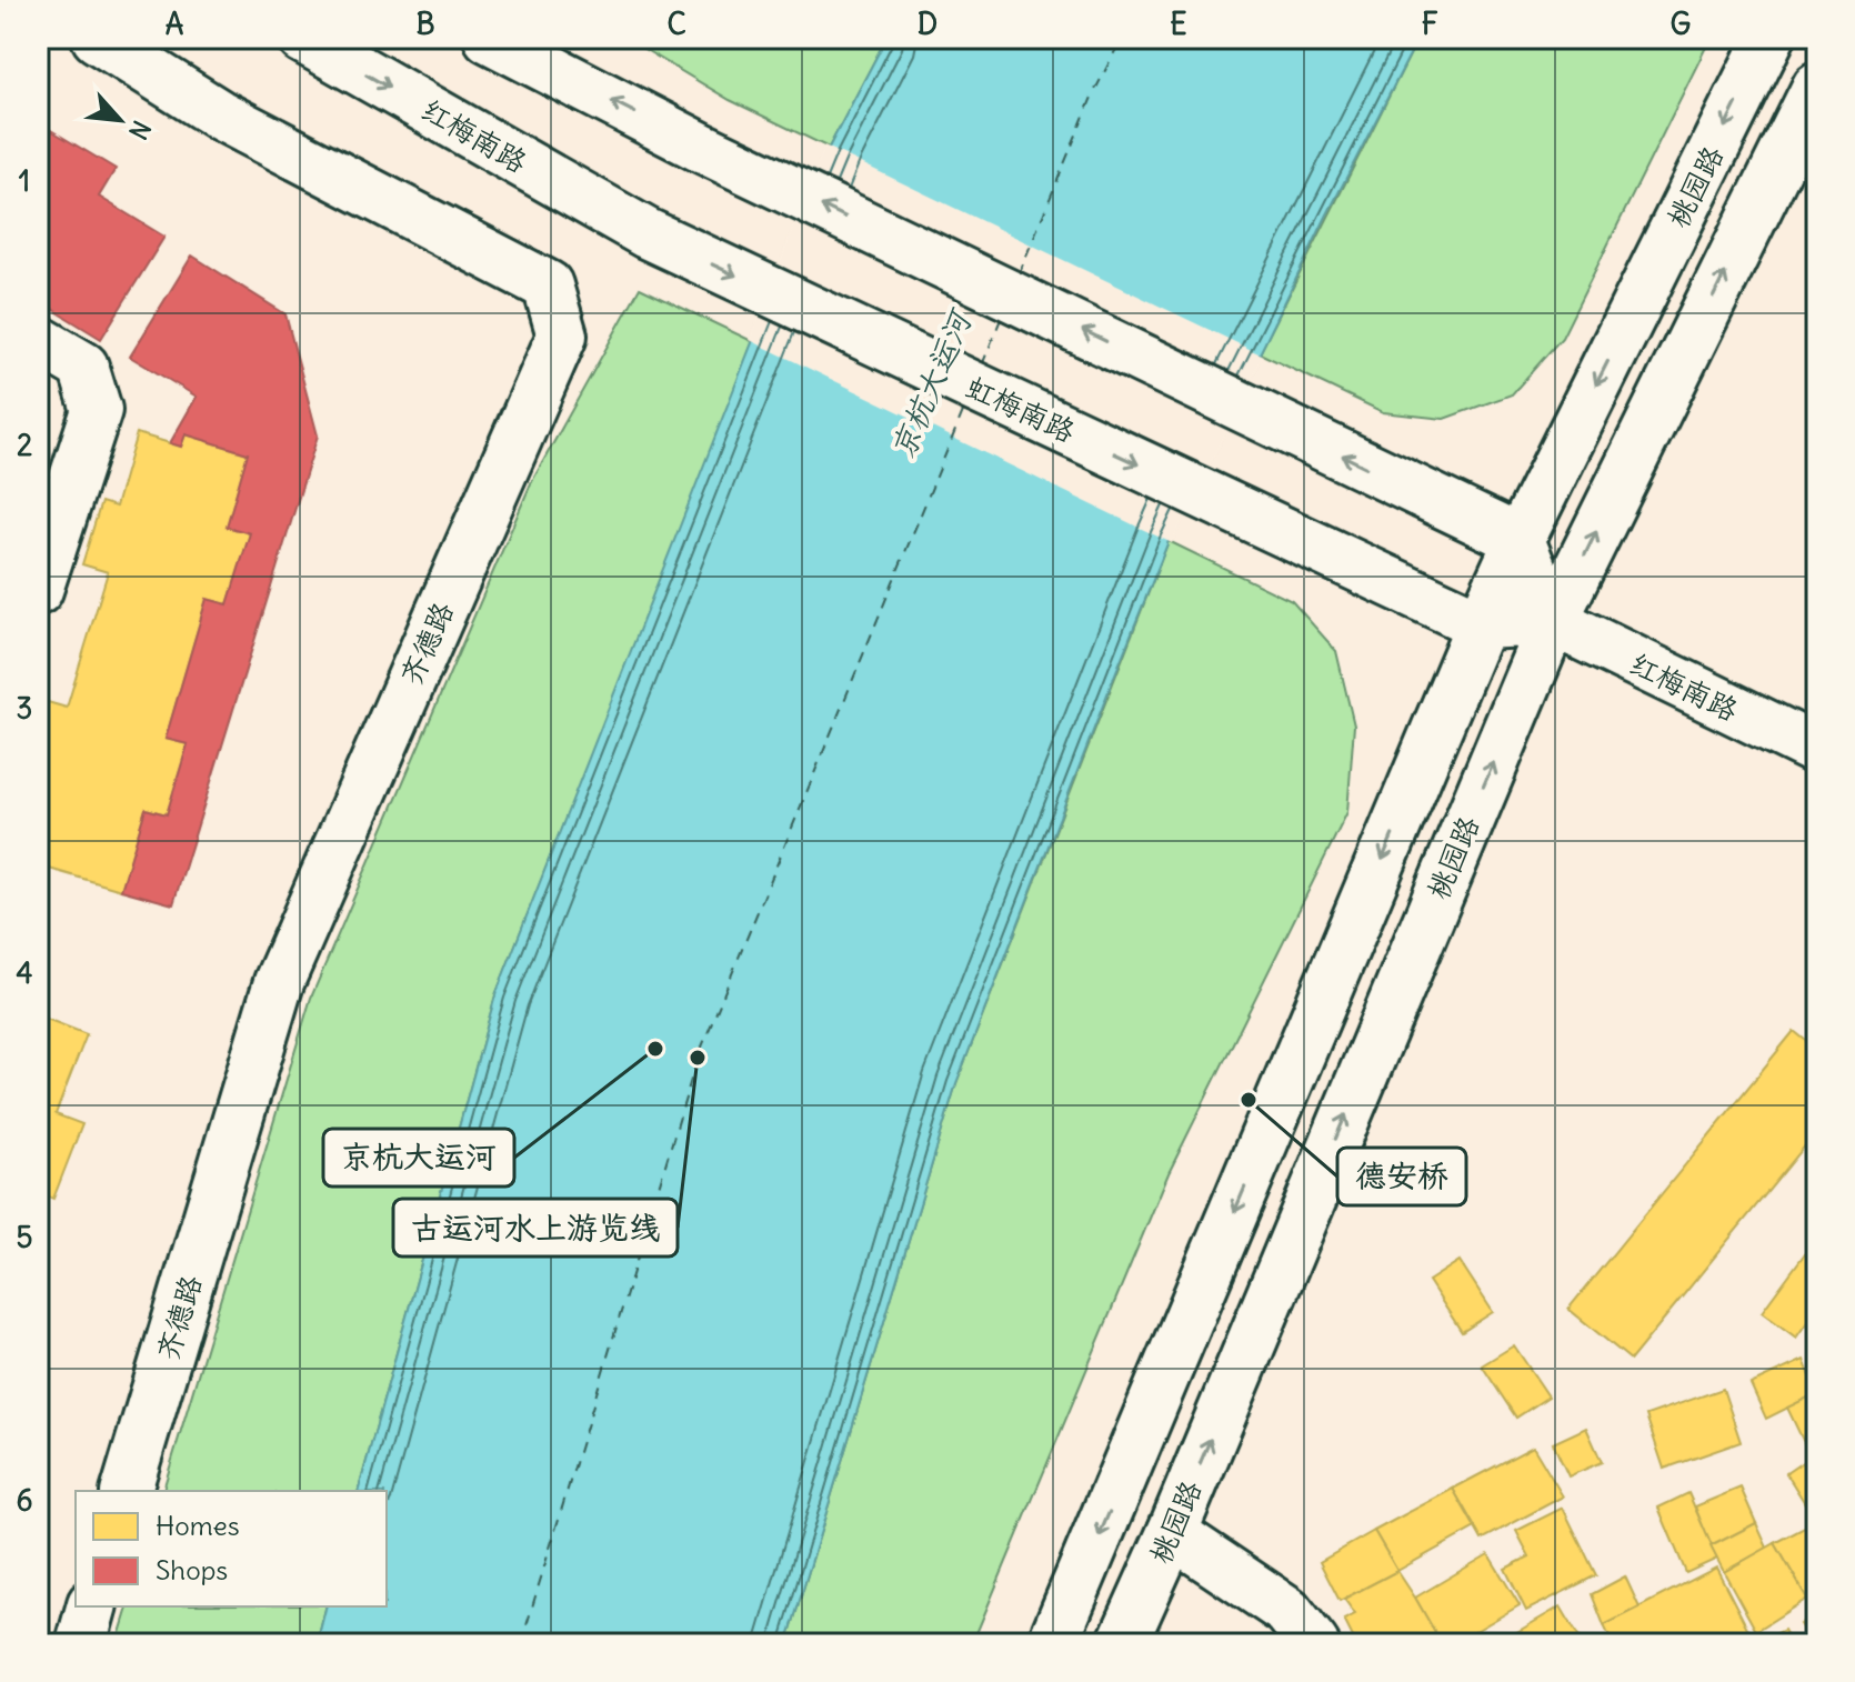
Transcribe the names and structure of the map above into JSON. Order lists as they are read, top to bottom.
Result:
{
  "streets": {
    "street": [
      "红梅南路",
      "桃园路",
      "虹梅南路",
      "齐德路"
    ]
  },
  "crossings": [
    ["红梅南路", "桃园路"],
    ["红梅南路", "虹梅南路"]
  ],
  "water": ["京杭大运河"],
  "places": ["京杭大运河", "古运河水上游览线", "德安桥"],
  "legend": ["Homes", "Shops"],
  "north": "bottom right",
  "grid": {
    "columns": [
      "A",
      "B",
      "C",
      "D",
      "E",
      "F",
      "G"
    ],
    "rows": [
      "1",
      "2",
      "3",
      "4",
      "5",
      "6"
    ]
  }
}
